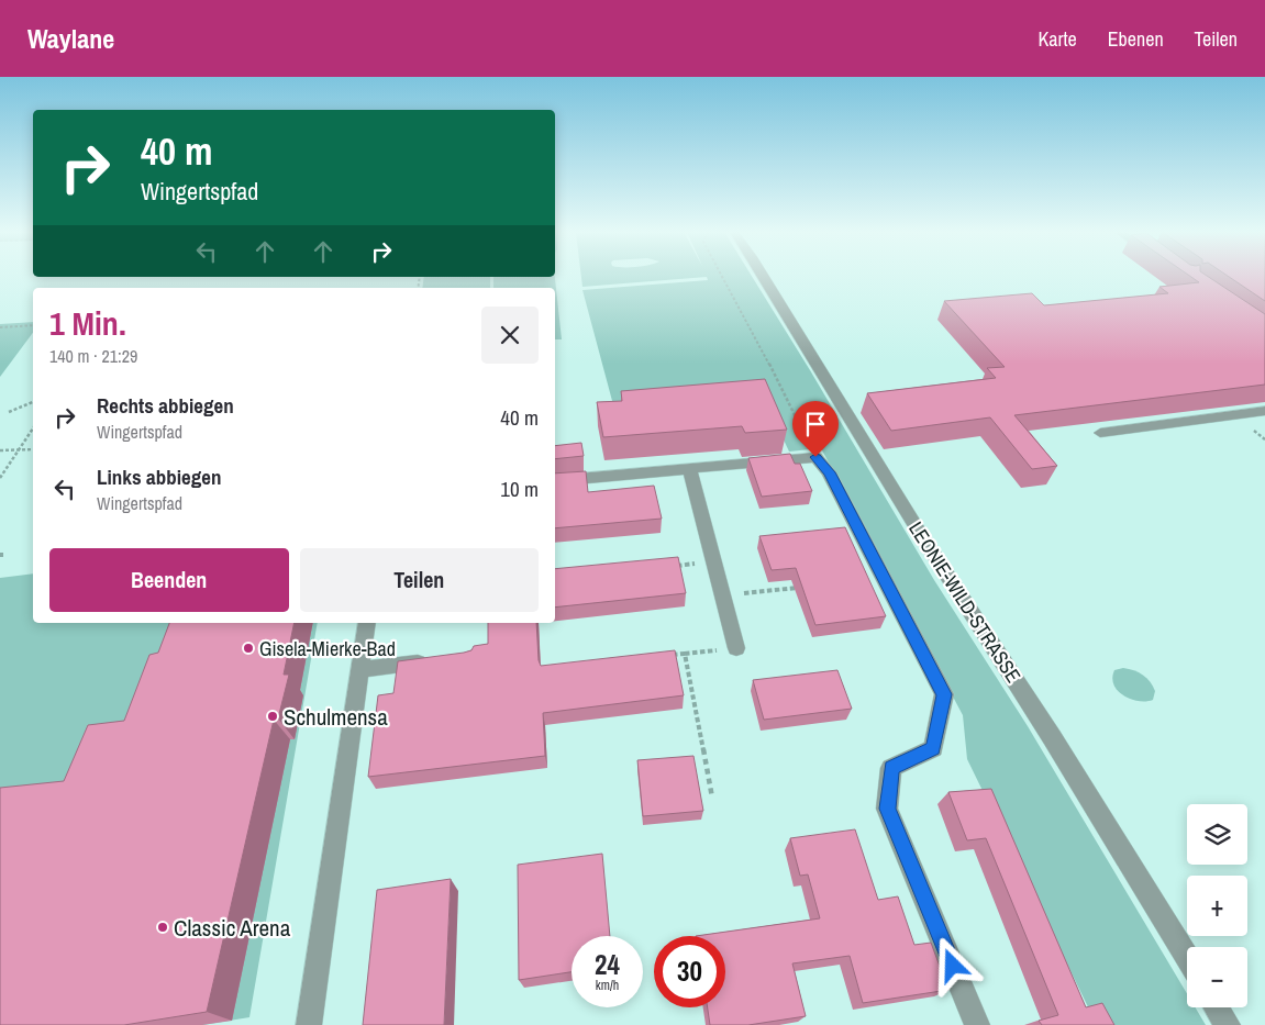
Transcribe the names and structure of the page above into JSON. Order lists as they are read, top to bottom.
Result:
{
  "streets": {
    "street": ["LEONIE-WILD-STRASSE"]
  },
  "places": ["Gisela-Mierke-Bad", "Schulmensa", "Classic Arena"],
  "page": {
    "header": "Waylane",
    "nav": ["Karte", "Ebenen", "Teilen"],
    "turn": ["40 m", "Wingertspfad"],
    "heading": ["1 Min.", "140 m · 21:29"],
    "list": [
      {
        "name": "Rechts abbiegen",
        "note": "Wingertspfad",
        "value": "40 m"
      },
      {
        "name": "Links abbiegen",
        "note": "Wingertspfad",
        "value": "10 m"
      }
    ],
    "buttons": ["Beenden", "Teilen"],
    "map_buttons": ["+", "−"],
    "speed": "24 km/h",
    "limit": "30"
  }
}
